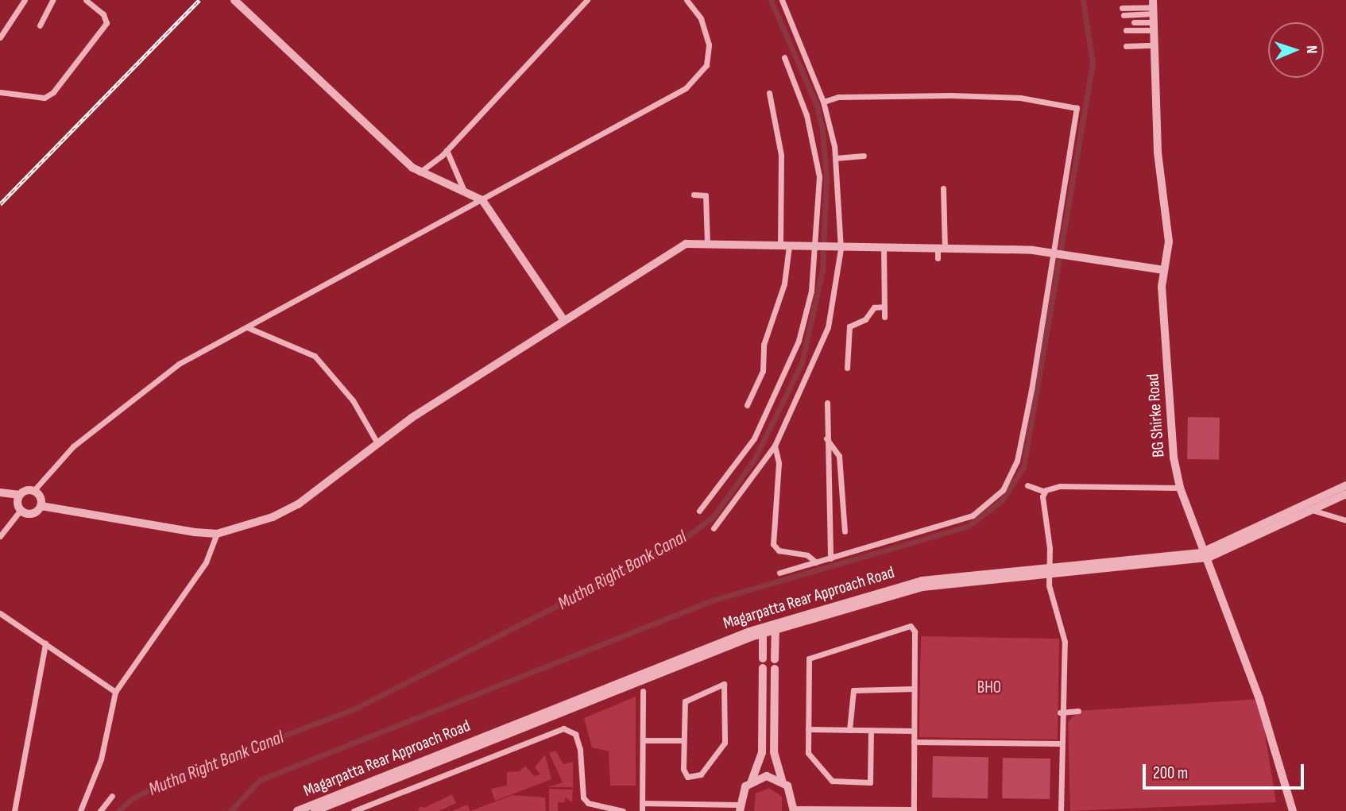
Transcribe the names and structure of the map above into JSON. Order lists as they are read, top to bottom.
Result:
{
  "streets": {
    "street": ["BG Shirke Road", "Magarpatta Rear Approach Road"]
  },
  "crossings": [
    ["BG Shirke Road", "Magarpatta Rear Approach Road"]
  ],
  "water": ["Mutha Right Bank Canal"],
  "parks": ["BHO"],
  "scale_bar": "200 m",
  "north": "right"
}
